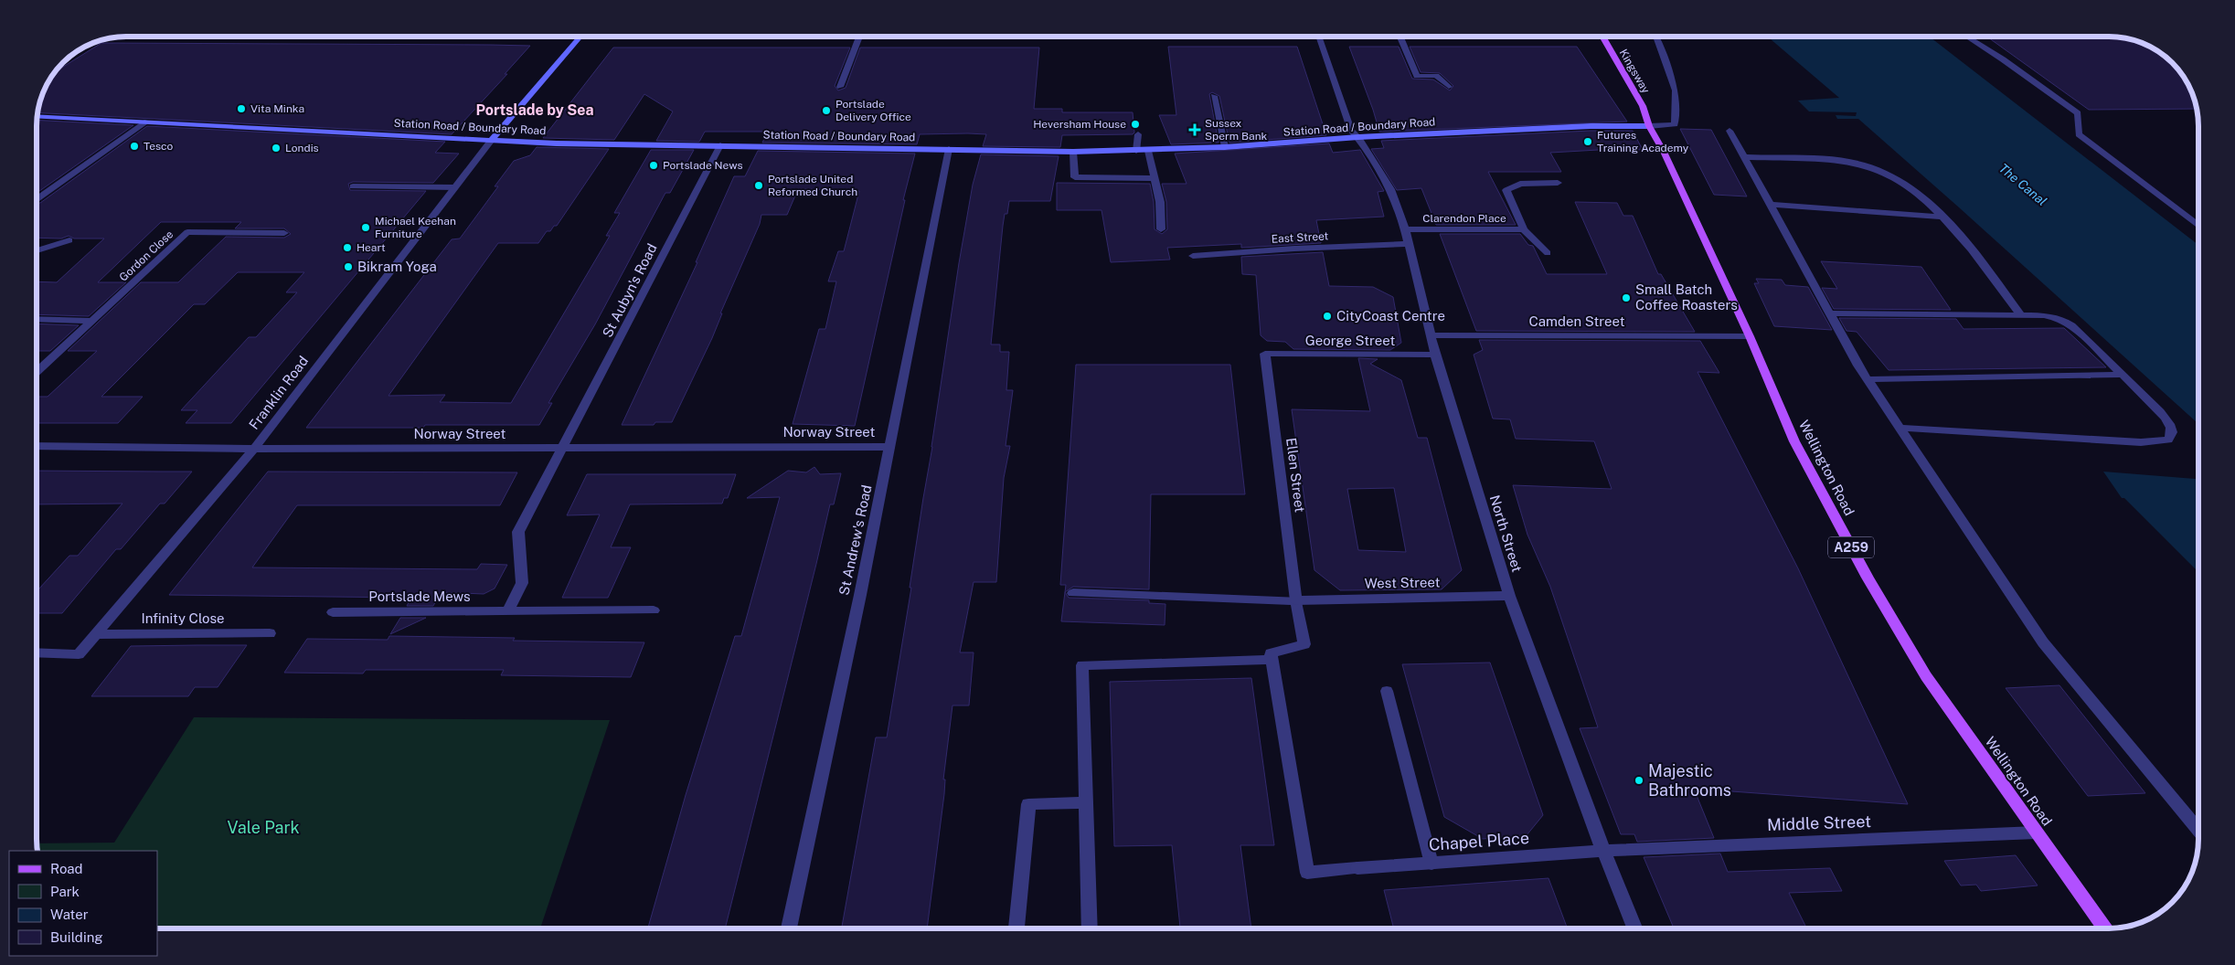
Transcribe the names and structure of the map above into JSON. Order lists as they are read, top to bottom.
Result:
{
  "streets": {
    "main road": [
      "Kingsway",
      "Station Road / Boundary Road",
      "Wellington Road",
      "A259"
    ],
    "street": [
      "Clarendon Place",
      "East Street",
      "Gordon Close",
      "St Aubyn's Road",
      "Camden Street",
      "George Street",
      "Franklin Road",
      "Norway Street",
      "Ellen Street",
      "North Street",
      "St Andrew's Road",
      "West Street",
      "Portslade Mews",
      "Infinity Close",
      "Middle Street",
      "Chapel Place"
    ]
  },
  "crossings": [
    ["Kingsway", "Station Road / Boundary Road"],
    ["Kingsway", "Wellington Road"],
    ["Station Road / Boundary Road", "St Aubyn's Road"],
    ["Station Road / Boundary Road", "Franklin Road"],
    ["Station Road / Boundary Road", "Wellington Road"],
    ["Station Road / Boundary Road", "North Street"],
    ["Station Road / Boundary Road", "St Andrew's Road"],
    ["Clarendon Place", "North Street"],
    ["East Street", "North Street"],
    ["St Aubyn's Road", "Norway Street"],
    ["Camden Street", "Wellington Road"],
    ["Camden Street", "North Street"],
    ["George Street", "Ellen Street"],
    ["George Street", "North Street"],
    ["Franklin Road", "Norway Street"],
    ["Franklin Road", "Infinity Close"],
    ["Norway Street", "St Andrew's Road"],
    ["Wellington Road", "Middle Street"],
    ["Ellen Street", "West Street"],
    ["Ellen Street", "Chapel Place"],
    ["North Street", "West Street"],
    ["North Street", "Middle Street"],
    ["North Street", "Chapel Place"],
    ["Middle Street", "Chapel Place"]
  ],
  "districts": ["Portslade by Sea"],
  "water": ["The Canal"],
  "parks": ["Vale Park"],
  "places": {
    "other": [
      "Vita Minka",
      "Portslade Delivery Office",
      "Heversham House",
      "Futures Training Academy",
      "Tesco",
      "Londis",
      "Portslade News",
      "Portslade United Reformed Church",
      "Michael Keehan Furniture",
      "Heart",
      "Bikram Yoga",
      "Small Batch Coffee Roasters",
      "CityCoast Centre",
      "Majestic Bathrooms"
    ],
    "health": ["Sussex Sperm Bank"]
  },
  "legend": [
    "Road",
    "Park",
    "Water",
    "Building"
  ]
}
